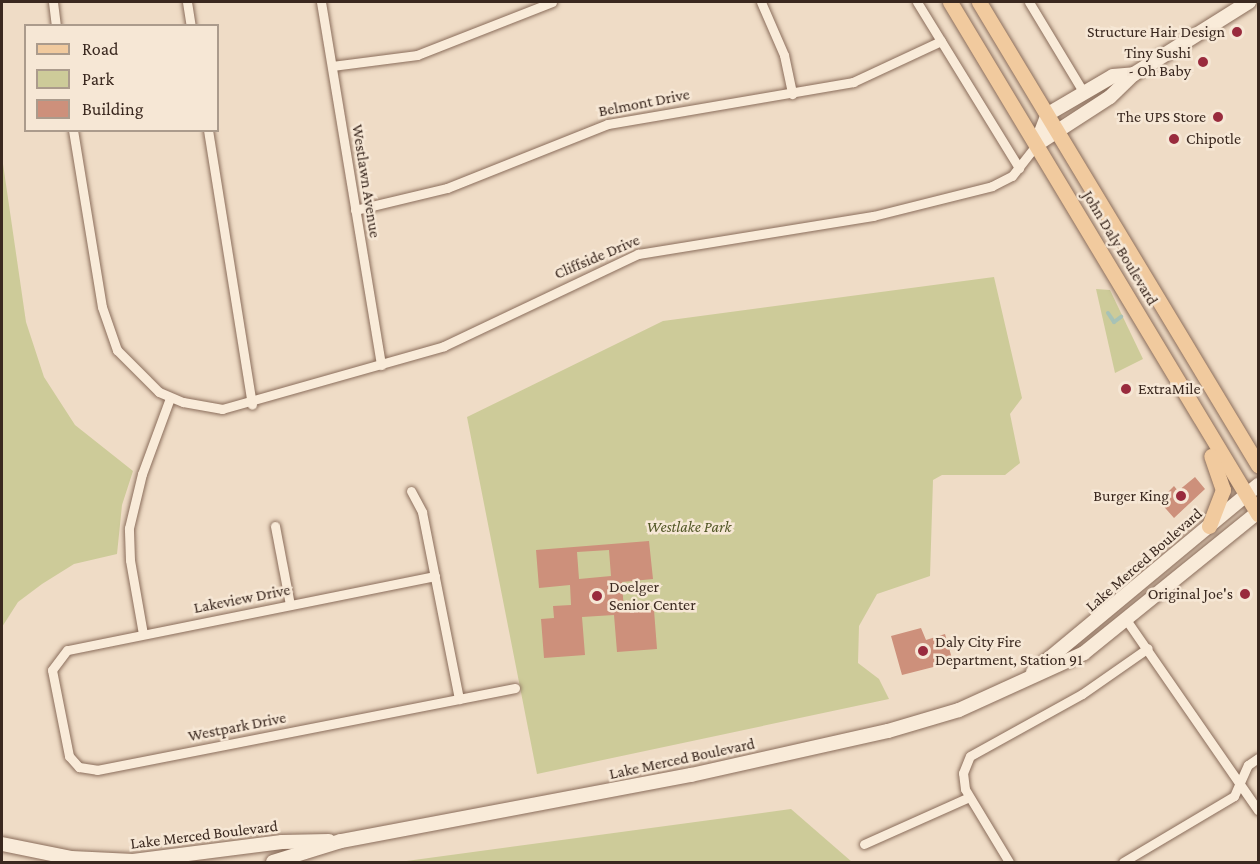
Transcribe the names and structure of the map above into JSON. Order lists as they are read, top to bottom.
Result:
{
  "streets": {
    "main road": ["John Daly Boulevard", "Lake Merced Boulevard"],
    "street": [
      "Belmont Drive",
      "Westlawn Avenue",
      "Cliffside Drive",
      "Lakeview Drive",
      "Westpark Drive"
    ]
  },
  "crossings": [
    ["Belmont Drive", "Westlawn Avenue"],
    ["Westlawn Avenue", "Cliffside Drive"],
    ["John Daly Boulevard", "Cliffside Drive"],
    ["John Daly Boulevard", "Lake Merced Boulevard"],
    ["Lakeview Drive", "Westpark Drive"]
  ],
  "parks": ["Westlake Park"],
  "places": [
    "Structure Hair Design",
    "Tiny Sushi - Oh Baby",
    "The UPS Store",
    "Chipotle",
    "ExtraMile",
    "Burger King",
    "Original Joe's",
    "Doelger Senior Center",
    "Daly City Fire Department, Station 91"
  ],
  "legend": ["Road", "Park", "Building"]
}
